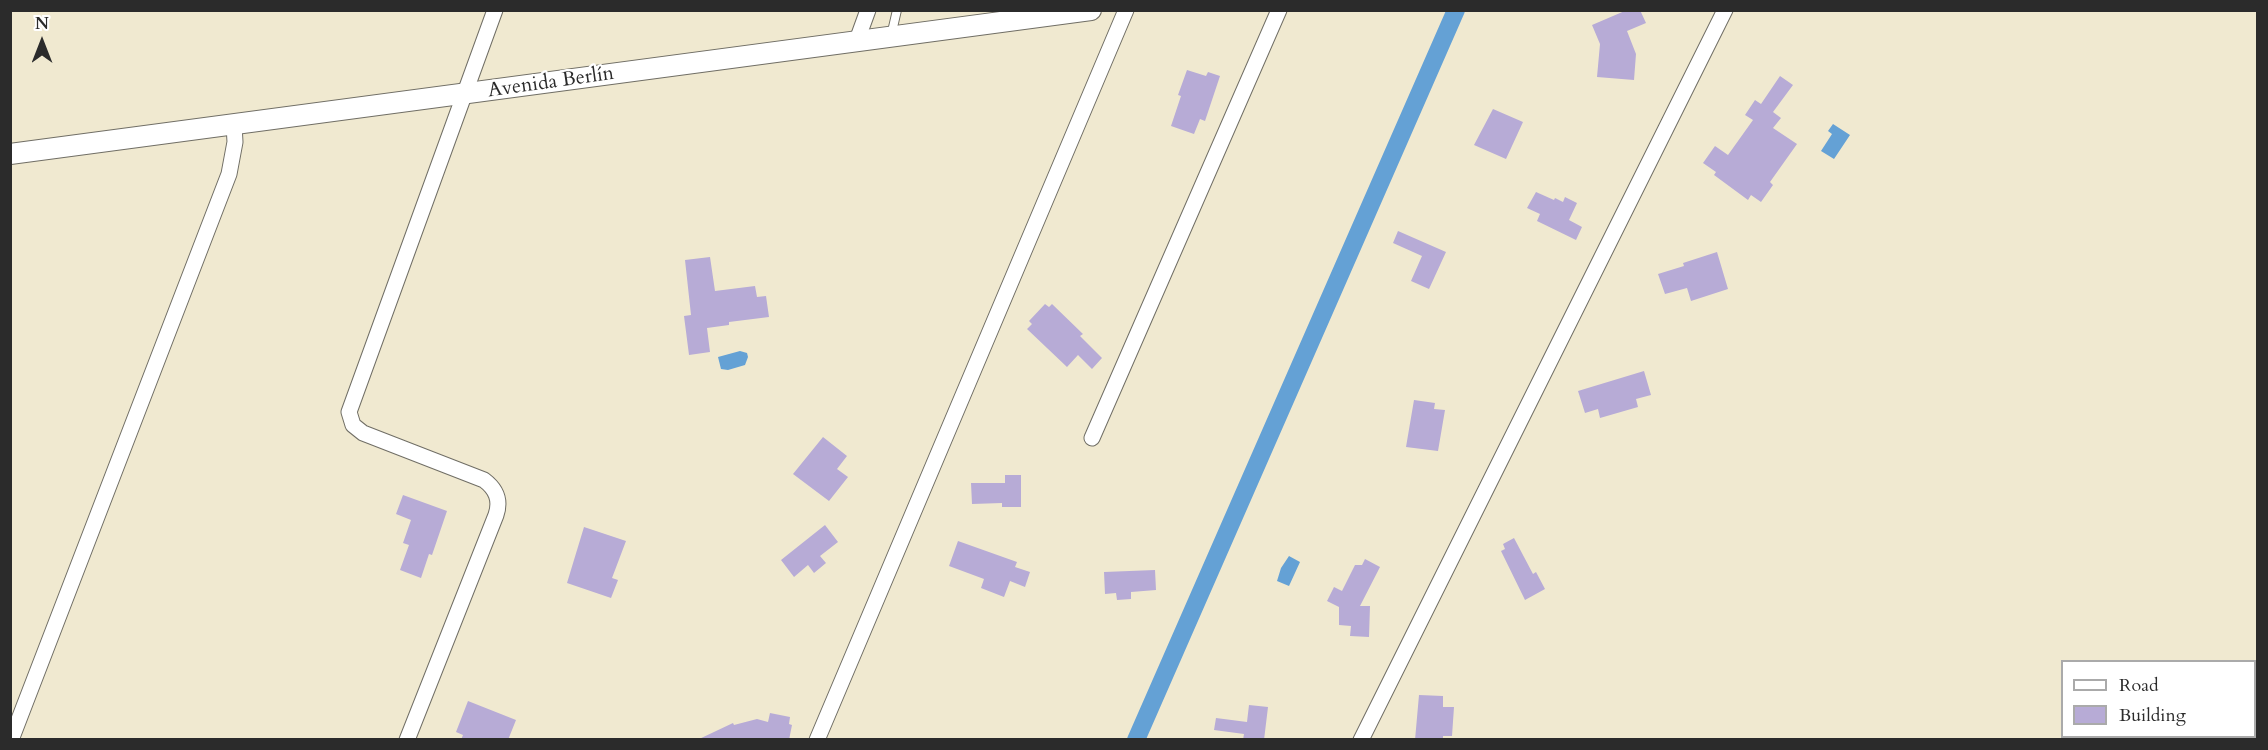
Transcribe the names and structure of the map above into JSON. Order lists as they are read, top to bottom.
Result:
{
  "streets": {
    "street": ["Avenida Berlín"]
  },
  "legend": ["Road", "Building"],
  "north": "top"
}
